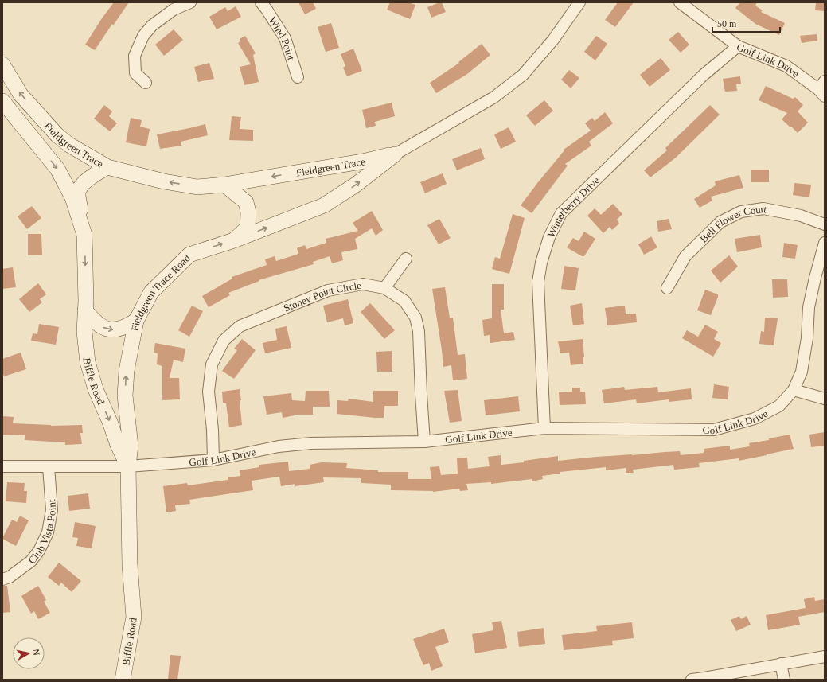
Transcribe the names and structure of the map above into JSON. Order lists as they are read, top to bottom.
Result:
{
  "streets": {
    "street": [
      "Wind Point",
      "Golf Link Drive",
      "Fieldgreen Trace",
      "Winterberry Drive",
      "Bell Flower Court",
      "Fieldgreen Trace Road",
      "Stoney Point Circle",
      "Biffle Road",
      "Club Vista Point"
    ]
  },
  "crossings": [
    ["Golf Link Drive", "Winterberry Drive"],
    ["Golf Link Drive", "Fieldgreen Trace Road"],
    ["Golf Link Drive", "Stoney Point Circle"],
    ["Golf Link Drive", "Biffle Road"],
    ["Golf Link Drive", "Club Vista Point"],
    ["Fieldgreen Trace", "Fieldgreen Trace Road"],
    ["Fieldgreen Trace Road", "Biffle Road"]
  ],
  "one_way": ["Fieldgreen Trace", "Fieldgreen Trace Road", "Biffle Road"],
  "scale_bar": "50 m",
  "north": "right"
}
